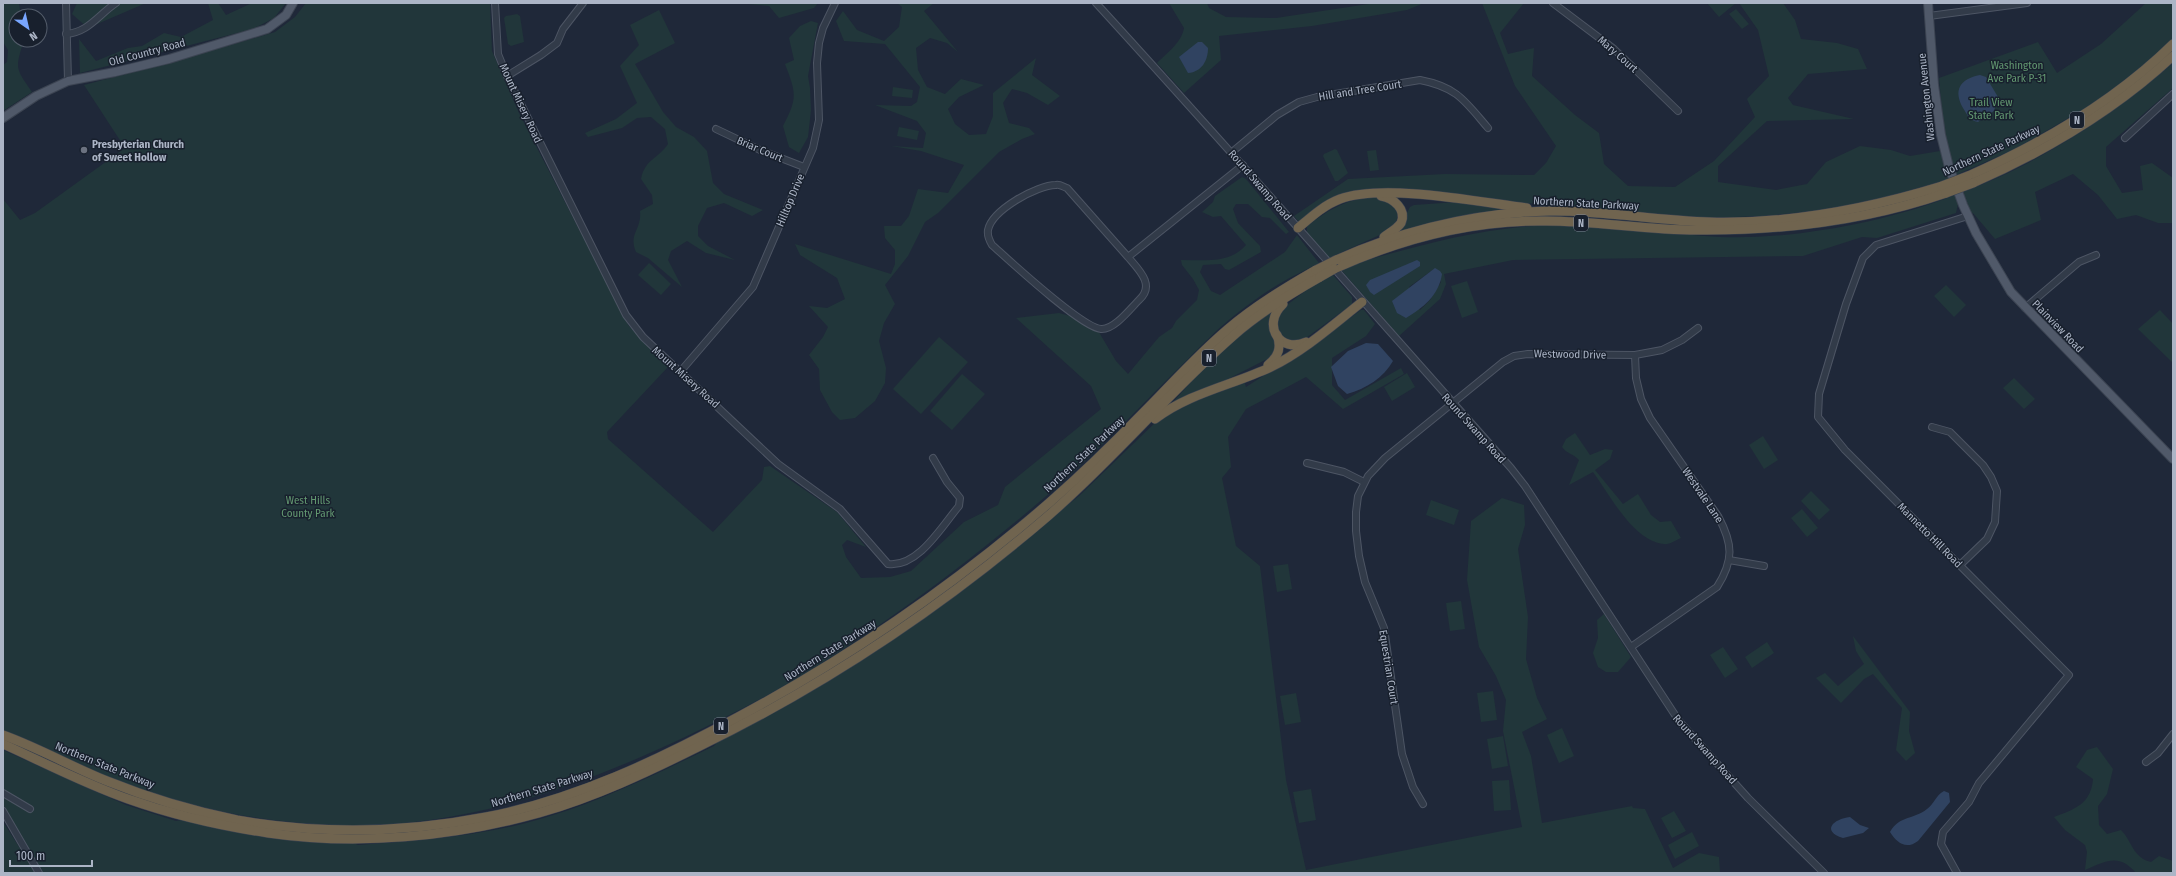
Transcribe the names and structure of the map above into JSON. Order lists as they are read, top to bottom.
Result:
{
  "streets": {
    "highway": ["N", "Northern State Parkway"],
    "main road": ["Old Country Road", "Washington Avenue", "Plainview Road"],
    "street": [
      "Mary Court",
      "Hill and Tree Court",
      "Mount Misery Road",
      "Briar Court",
      "Round Swamp Road",
      "Hilltop Drive",
      "Westwood Drive",
      "Westvale Lane",
      "Mannetto Hill Road",
      "Equestrian Court"
    ]
  },
  "crossings": [
    ["Hill and Tree Court", "Round Swamp Road"],
    ["Washington Avenue", "Plainview Road"],
    ["Mount Misery Road", "Hilltop Drive"],
    ["Briar Court", "Hilltop Drive"],
    ["Round Swamp Road", "Westwood Drive"],
    ["Round Swamp Road", "Westvale Lane"],
    ["Round Swamp Road", "Equestrian Court"],
    ["Plainview Road", "Mannetto Hill Road"],
    ["Westwood Drive", "Westvale Lane"],
    ["Westwood Drive", "Equestrian Court"]
  ],
  "parks": ["Washington Ave Park P-31", "Trail View State Park", "West Hills County Park"],
  "places": ["Presbyterian Church of Sweet Hollow"],
  "scale_bar": "100 m",
  "north": "bottom right"
}
